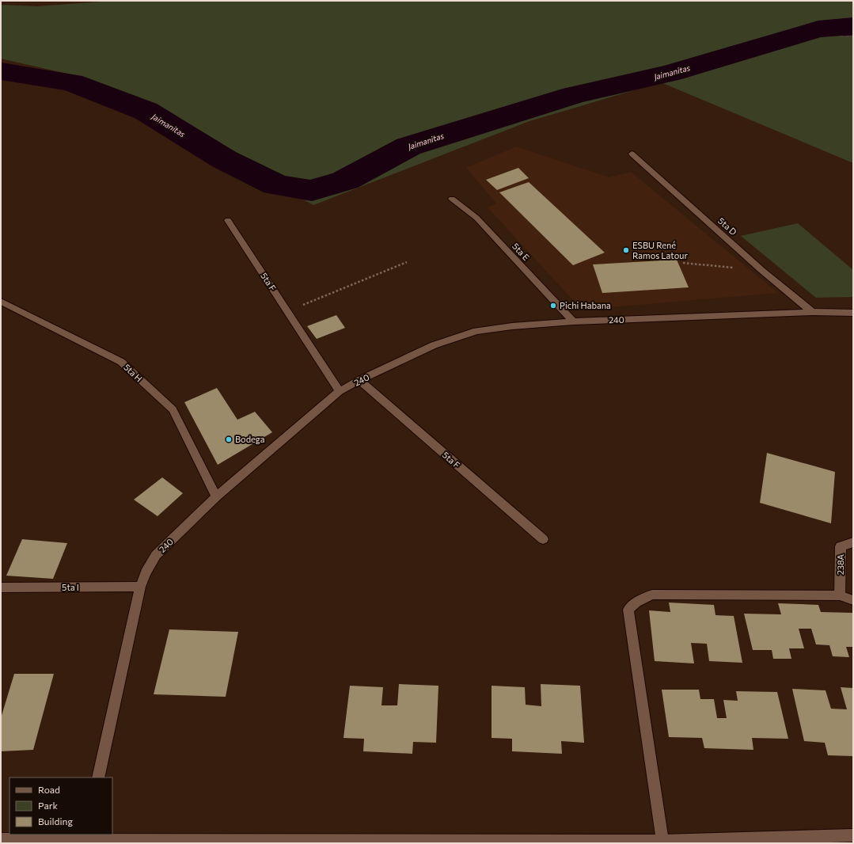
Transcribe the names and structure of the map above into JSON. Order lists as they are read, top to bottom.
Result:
{
  "streets": {
    "street": [
      "5ta D",
      "5ta E",
      "5ta F",
      "240",
      "5ta H",
      "238A",
      "5ta I"
    ]
  },
  "crossings": [
    ["5ta D", "240"],
    ["5ta E", "240"],
    ["5ta F", "240"],
    ["240", "5ta H"],
    ["240", "5ta I"]
  ],
  "water": ["Jaimanitas"],
  "places": ["ESBU René Ramos Latour", "Pichi Habana", "Bodega"],
  "legend": ["Road", "Park", "Building"]
}
